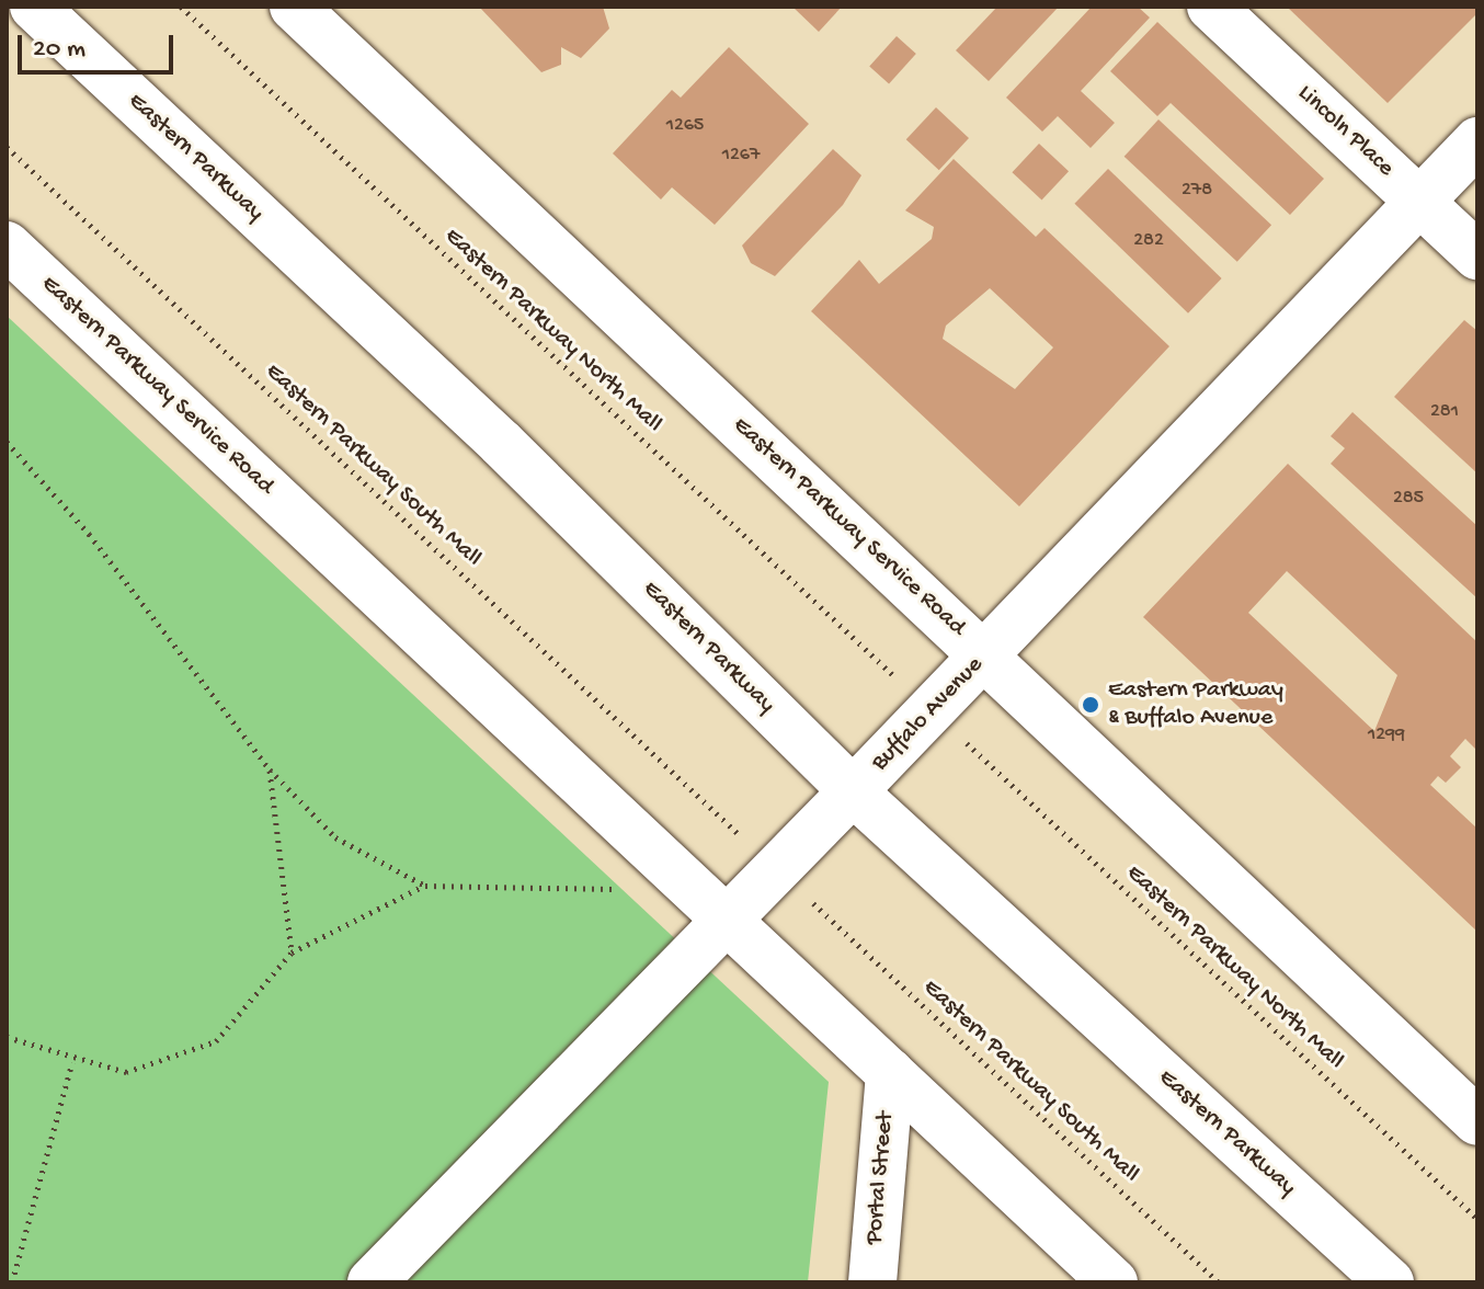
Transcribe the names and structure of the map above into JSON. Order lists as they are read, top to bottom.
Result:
{
  "streets": {
    "street": [
      "Lincoln Place",
      "Eastern Parkway",
      "Eastern Parkway Service Road",
      "Buffalo Avenue",
      "Portal Street"
    ],
    "path": ["Eastern Parkway North Mall", "Eastern Parkway South Mall"]
  },
  "crossings": [
    ["Lincoln Place", "Buffalo Avenue"],
    ["Eastern Parkway", "Buffalo Avenue"],
    ["Eastern Parkway Service Road", "Buffalo Avenue"],
    ["Eastern Parkway Service Road", "Portal Street"]
  ],
  "places": ["Eastern Parkway & Buffalo Avenue"],
  "house_numbers": [
    "1265",
    "1267",
    "278",
    "282",
    "281",
    "285",
    "1299"
  ],
  "scale_bar": "20 m"
}
